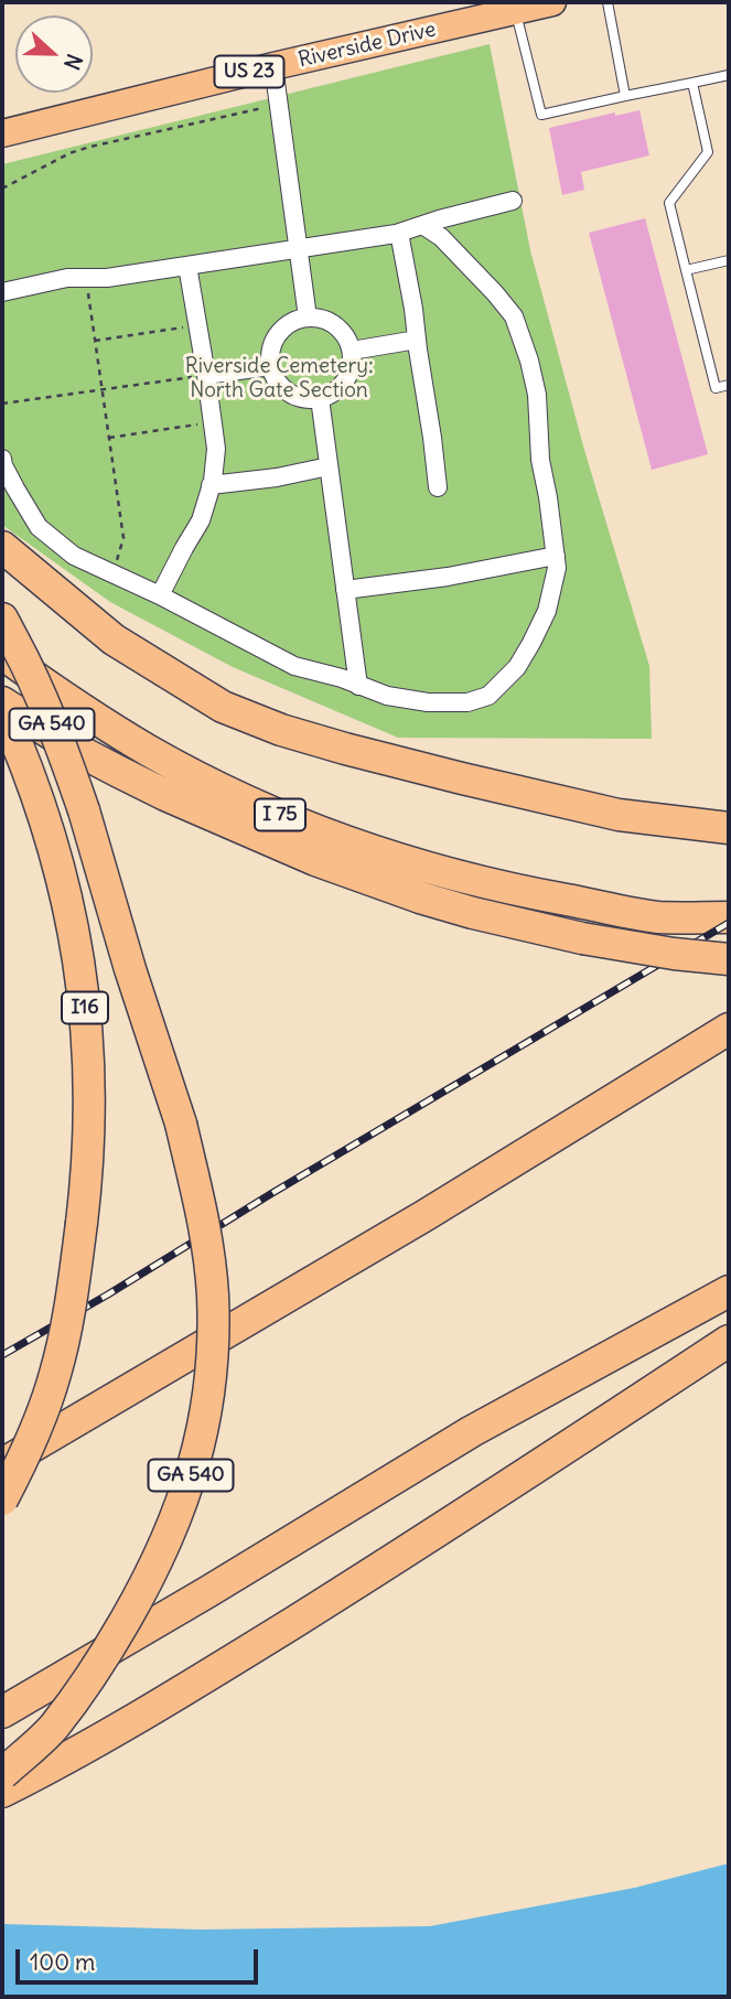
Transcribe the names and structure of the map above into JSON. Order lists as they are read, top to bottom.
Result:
{
  "streets": {
    "highway": ["GA 540", "I 75", "I16"],
    "main road": ["Riverside Drive", "US 23"]
  },
  "crossings": [
    ["GA 540", "I 75"]
  ],
  "parks": ["Riverside Cemetery: North Gate Section"],
  "scale_bar": "100 m",
  "north": "right"
}
